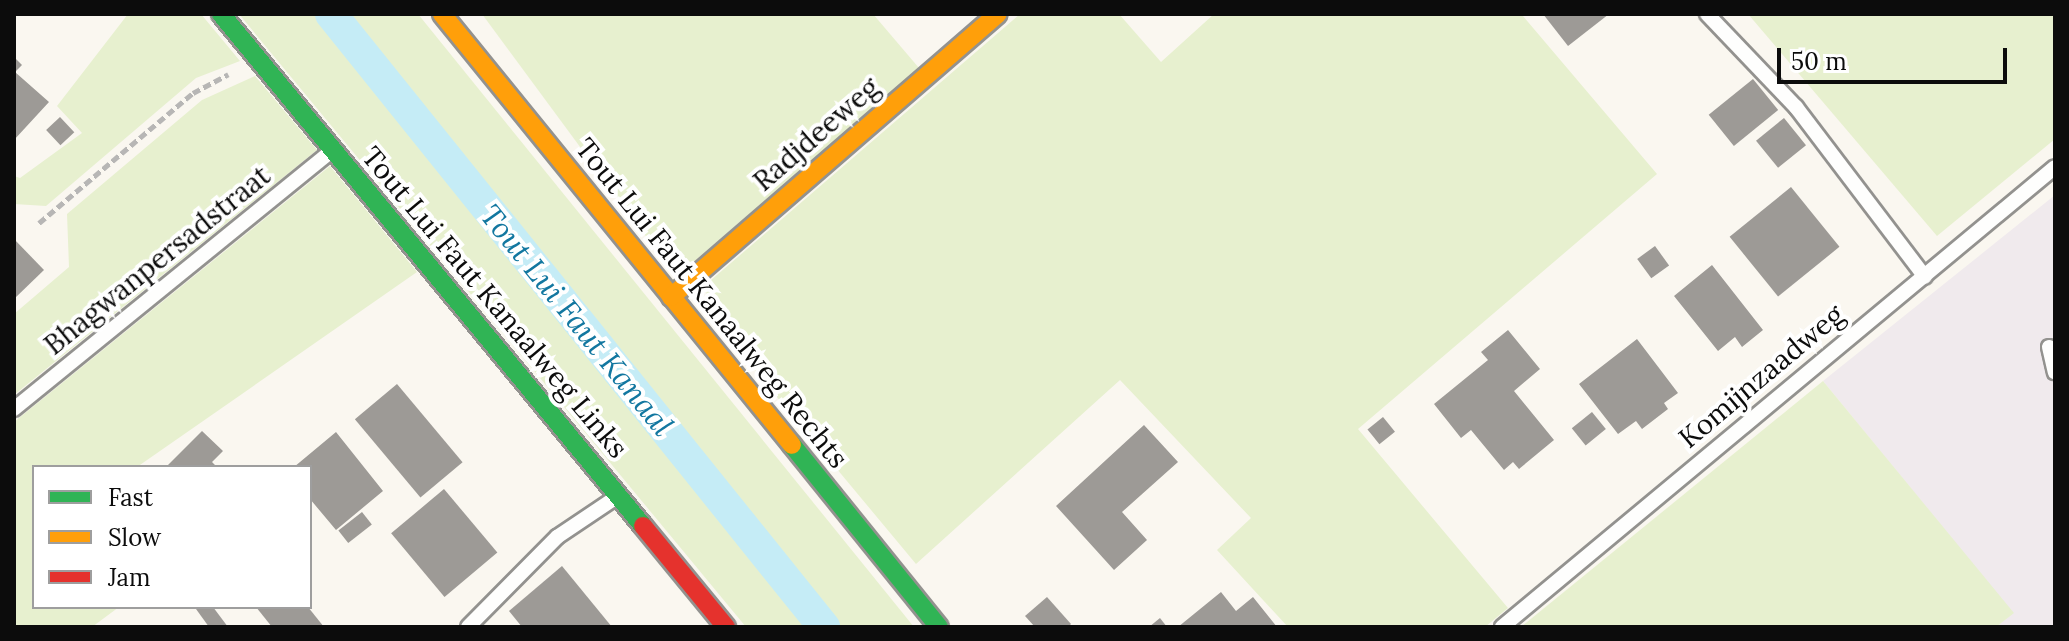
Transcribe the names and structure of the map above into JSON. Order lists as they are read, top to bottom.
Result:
{
  "streets": {
    "street": ["Radjdeeweg", "Tout Lui Faut Kanaalweg Links", "Tout Lui Faut Kanaalweg Rechts"],
    "lane": ["Bhagwanpersadstraat", "Komijnzaadweg"]
  },
  "crossings": [
    ["Radjdeeweg", "Tout Lui Faut Kanaalweg Rechts"],
    ["Bhagwanpersadstraat", "Tout Lui Faut Kanaalweg Links"]
  ],
  "water": ["Tout Lui Faut Kanaal"],
  "legend": ["Fast", "Slow", "Jam"],
  "scale_bar": "50 m"
}
